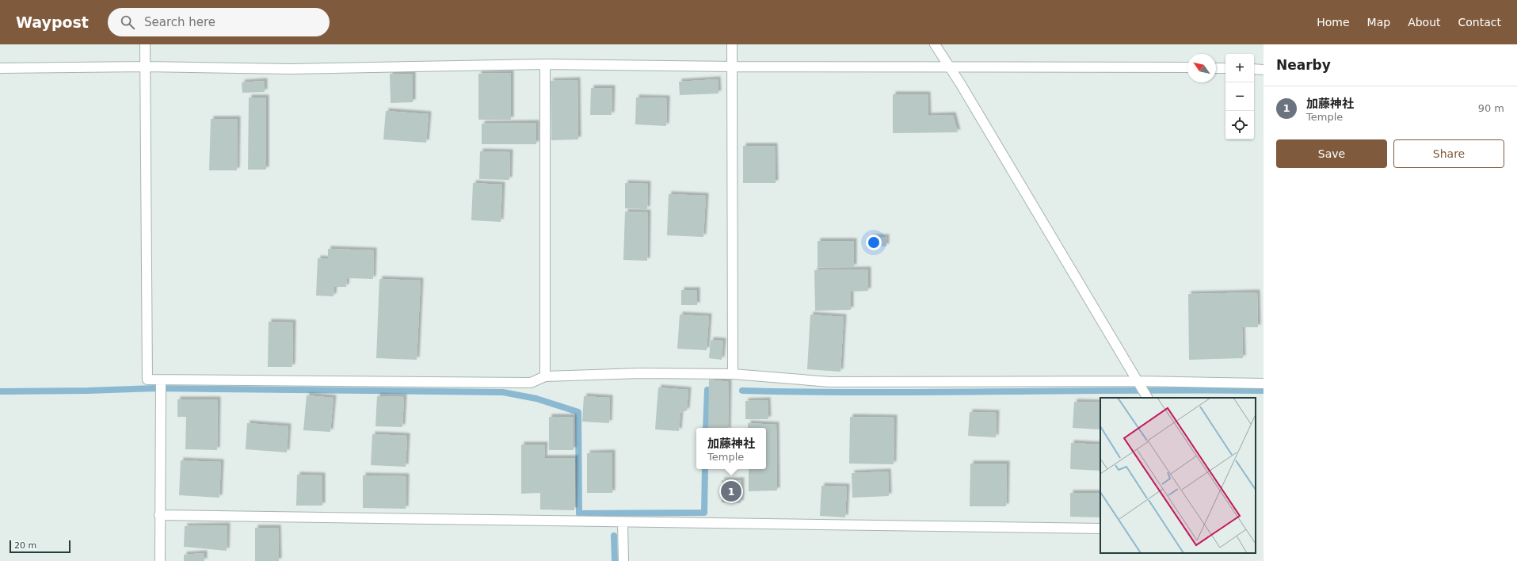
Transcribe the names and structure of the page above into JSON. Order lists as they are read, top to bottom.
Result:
{
  "scale_bar": "20 m",
  "north": "top left",
  "page": {
    "header": "Waypost",
    "search": "Search here",
    "nav": [
      "Home",
      "Map",
      "About",
      "Contact"
    ],
    "heading": "Nearby",
    "map_buttons": ["+", "−"],
    "list": [
      {
        "mark": "1",
        "name": "加藤神社",
        "note": "Temple",
        "value": "90 m"
      }
    ],
    "buttons": ["Save", "Share"],
    "popup": ["加藤神社", "Temple"],
    "pins": "1",
    "scale": "20 m"
  }
}
